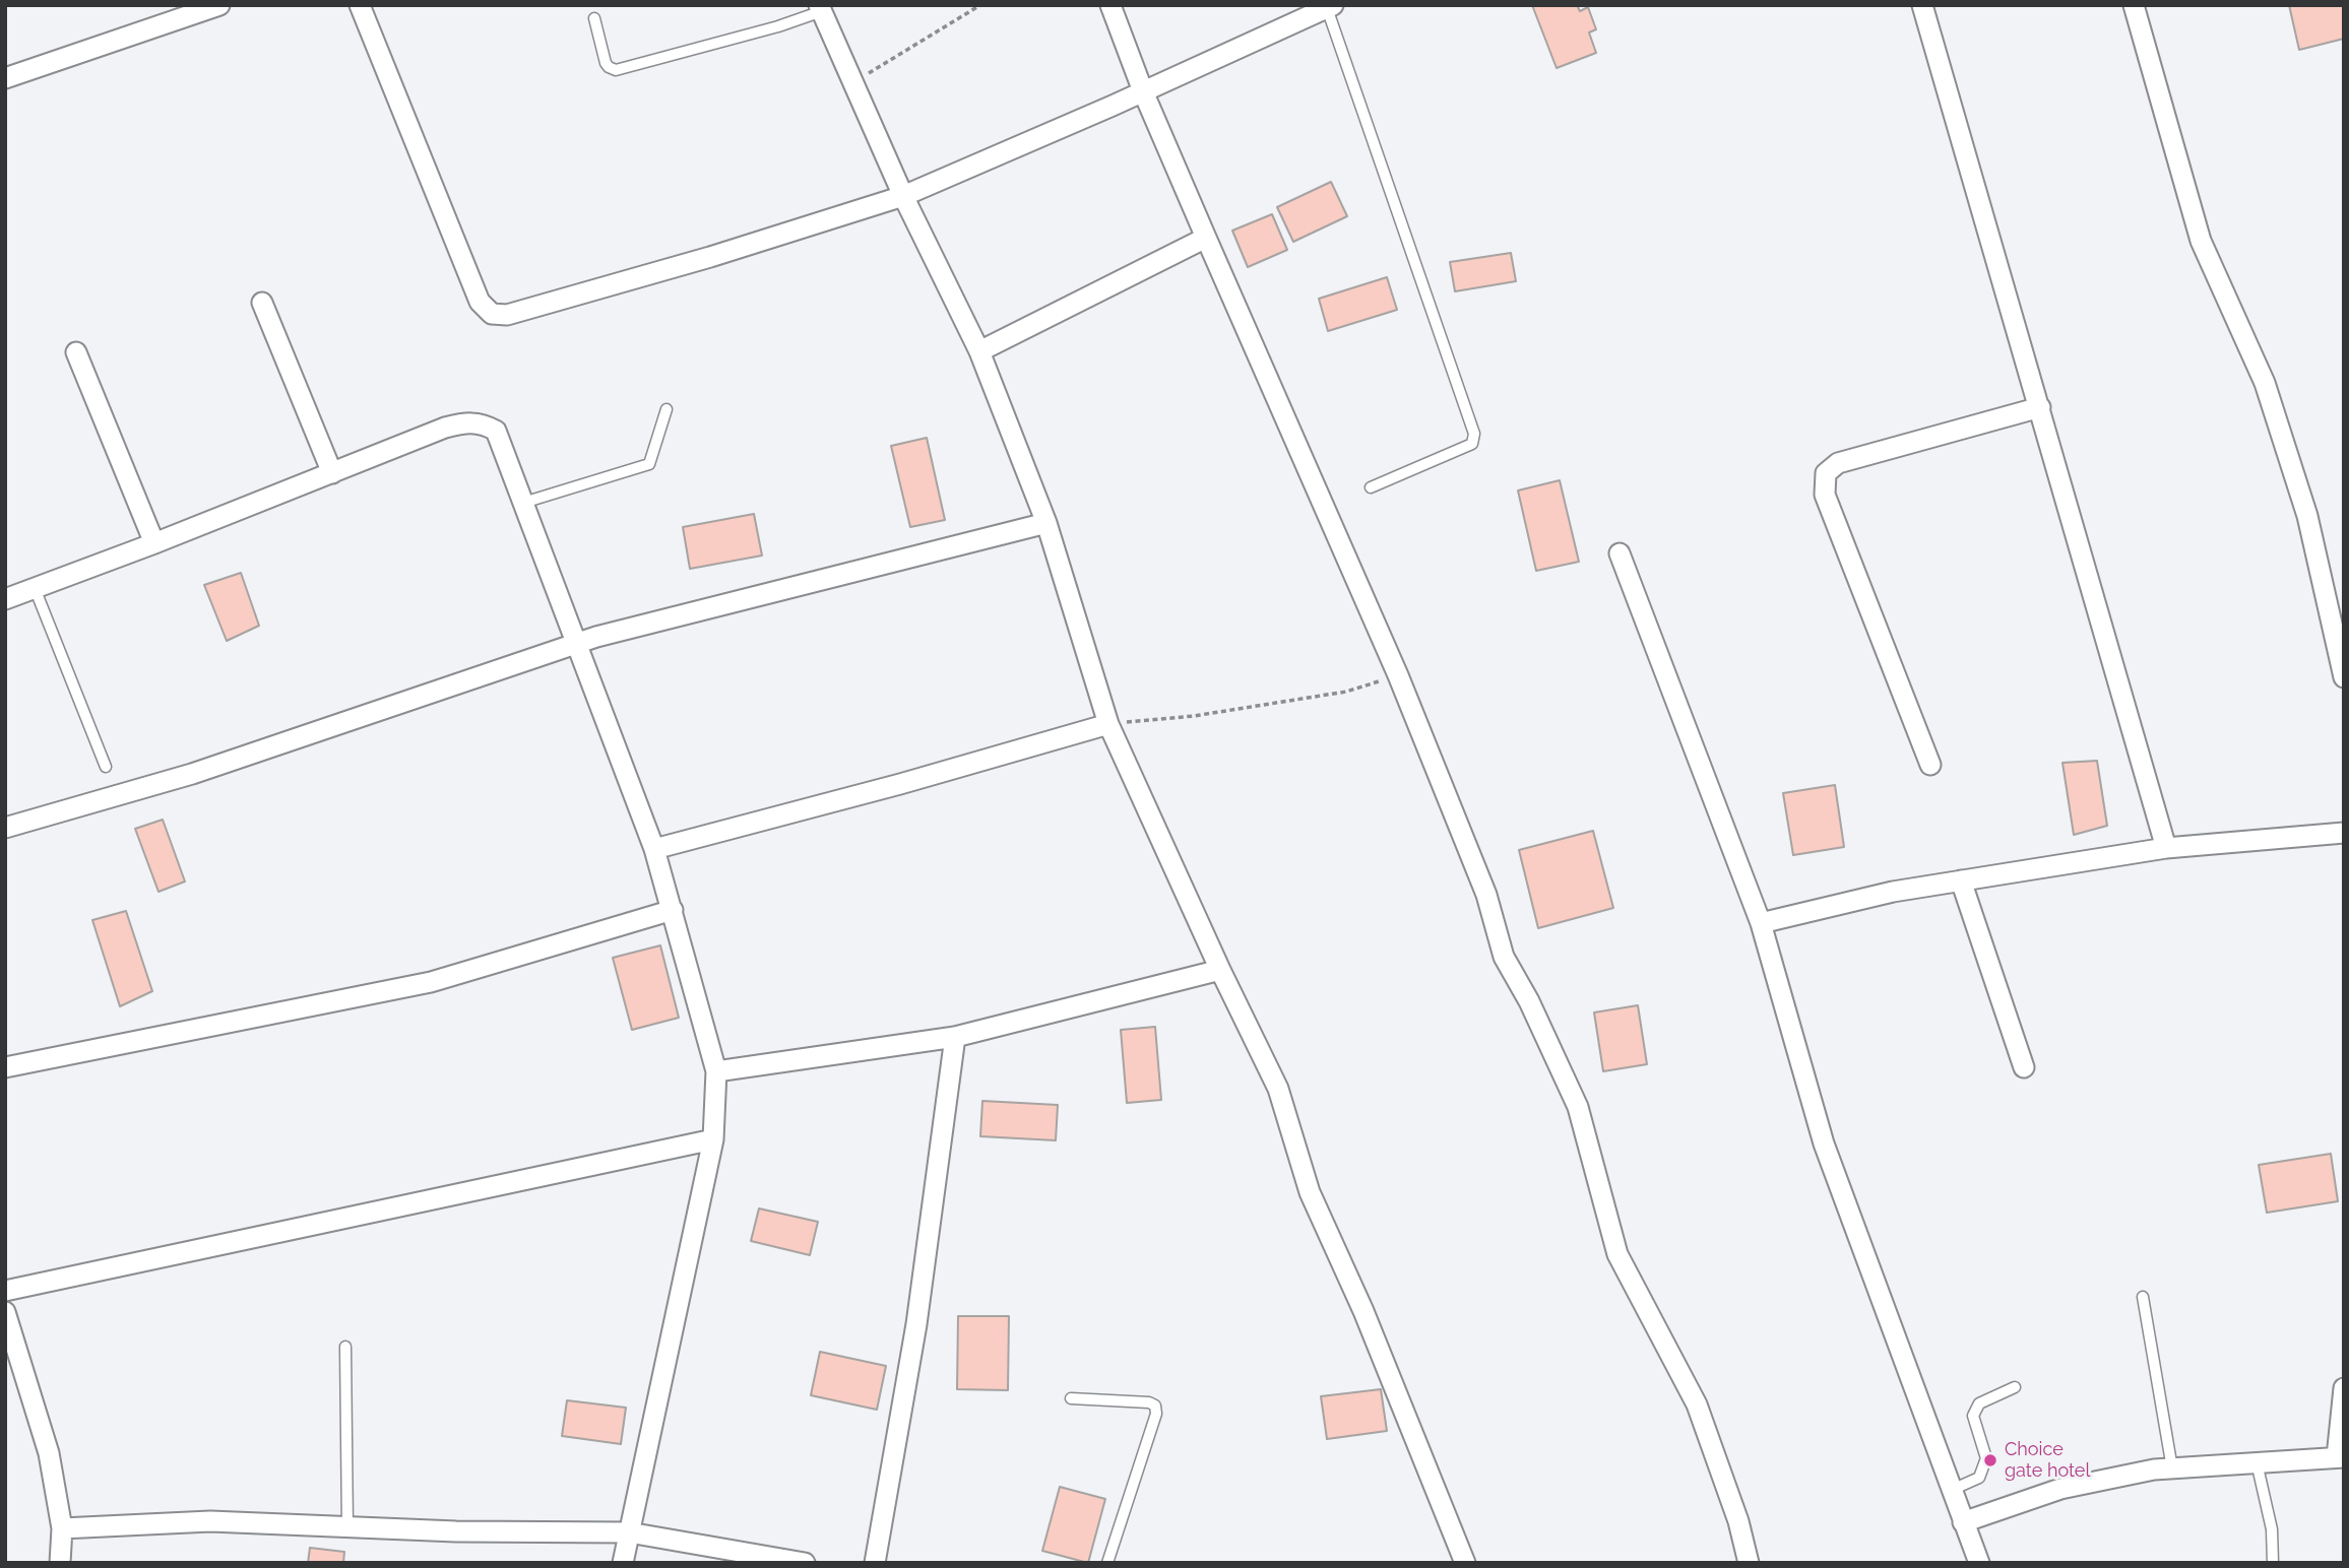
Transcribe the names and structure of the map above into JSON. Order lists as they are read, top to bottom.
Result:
{
  "places": ["Choice gate hotel"]
}
